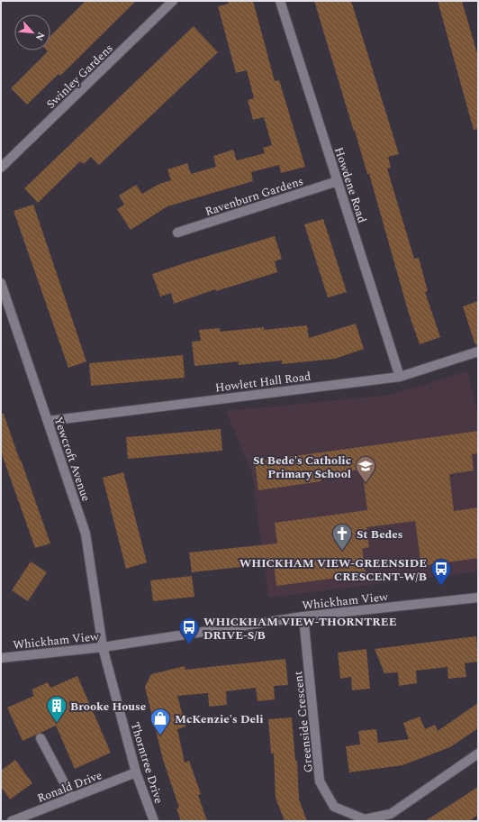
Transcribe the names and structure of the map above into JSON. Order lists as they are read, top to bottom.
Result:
{
  "streets": {
    "street": [
      "Swinley Gardens",
      "Howdene Road",
      "Ravenburn Gardens",
      "Howlett Hall Road",
      "Yewcroft Avenue",
      "Whickham View",
      "Greenside Crescent",
      "Thorntree Drive",
      "Ronald Drive"
    ]
  },
  "crossings": [
    ["Howdene Road", "Ravenburn Gardens"],
    ["Howdene Road", "Howlett Hall Road"],
    ["Howlett Hall Road", "Yewcroft Avenue"],
    ["Yewcroft Avenue", "Whickham View"],
    ["Yewcroft Avenue", "Thorntree Drive"],
    ["Whickham View", "Greenside Crescent"],
    ["Whickham View", "Thorntree Drive"],
    ["Thorntree Drive", "Ronald Drive"]
  ],
  "places": {
    "school or university": ["St Bede's Catholic Primary School"],
    "church": ["St Bedes"],
    "bus stop": ["WHICKHAM VIEW-GREENSIDE CRESCENT-W/B", "WHICKHAM VIEW-THORNTREE DRIVE-S/B"],
    "building": ["Brooke House"],
    "shop": ["McKenzie's Deli"]
  },
  "north": "bottom right"
}
